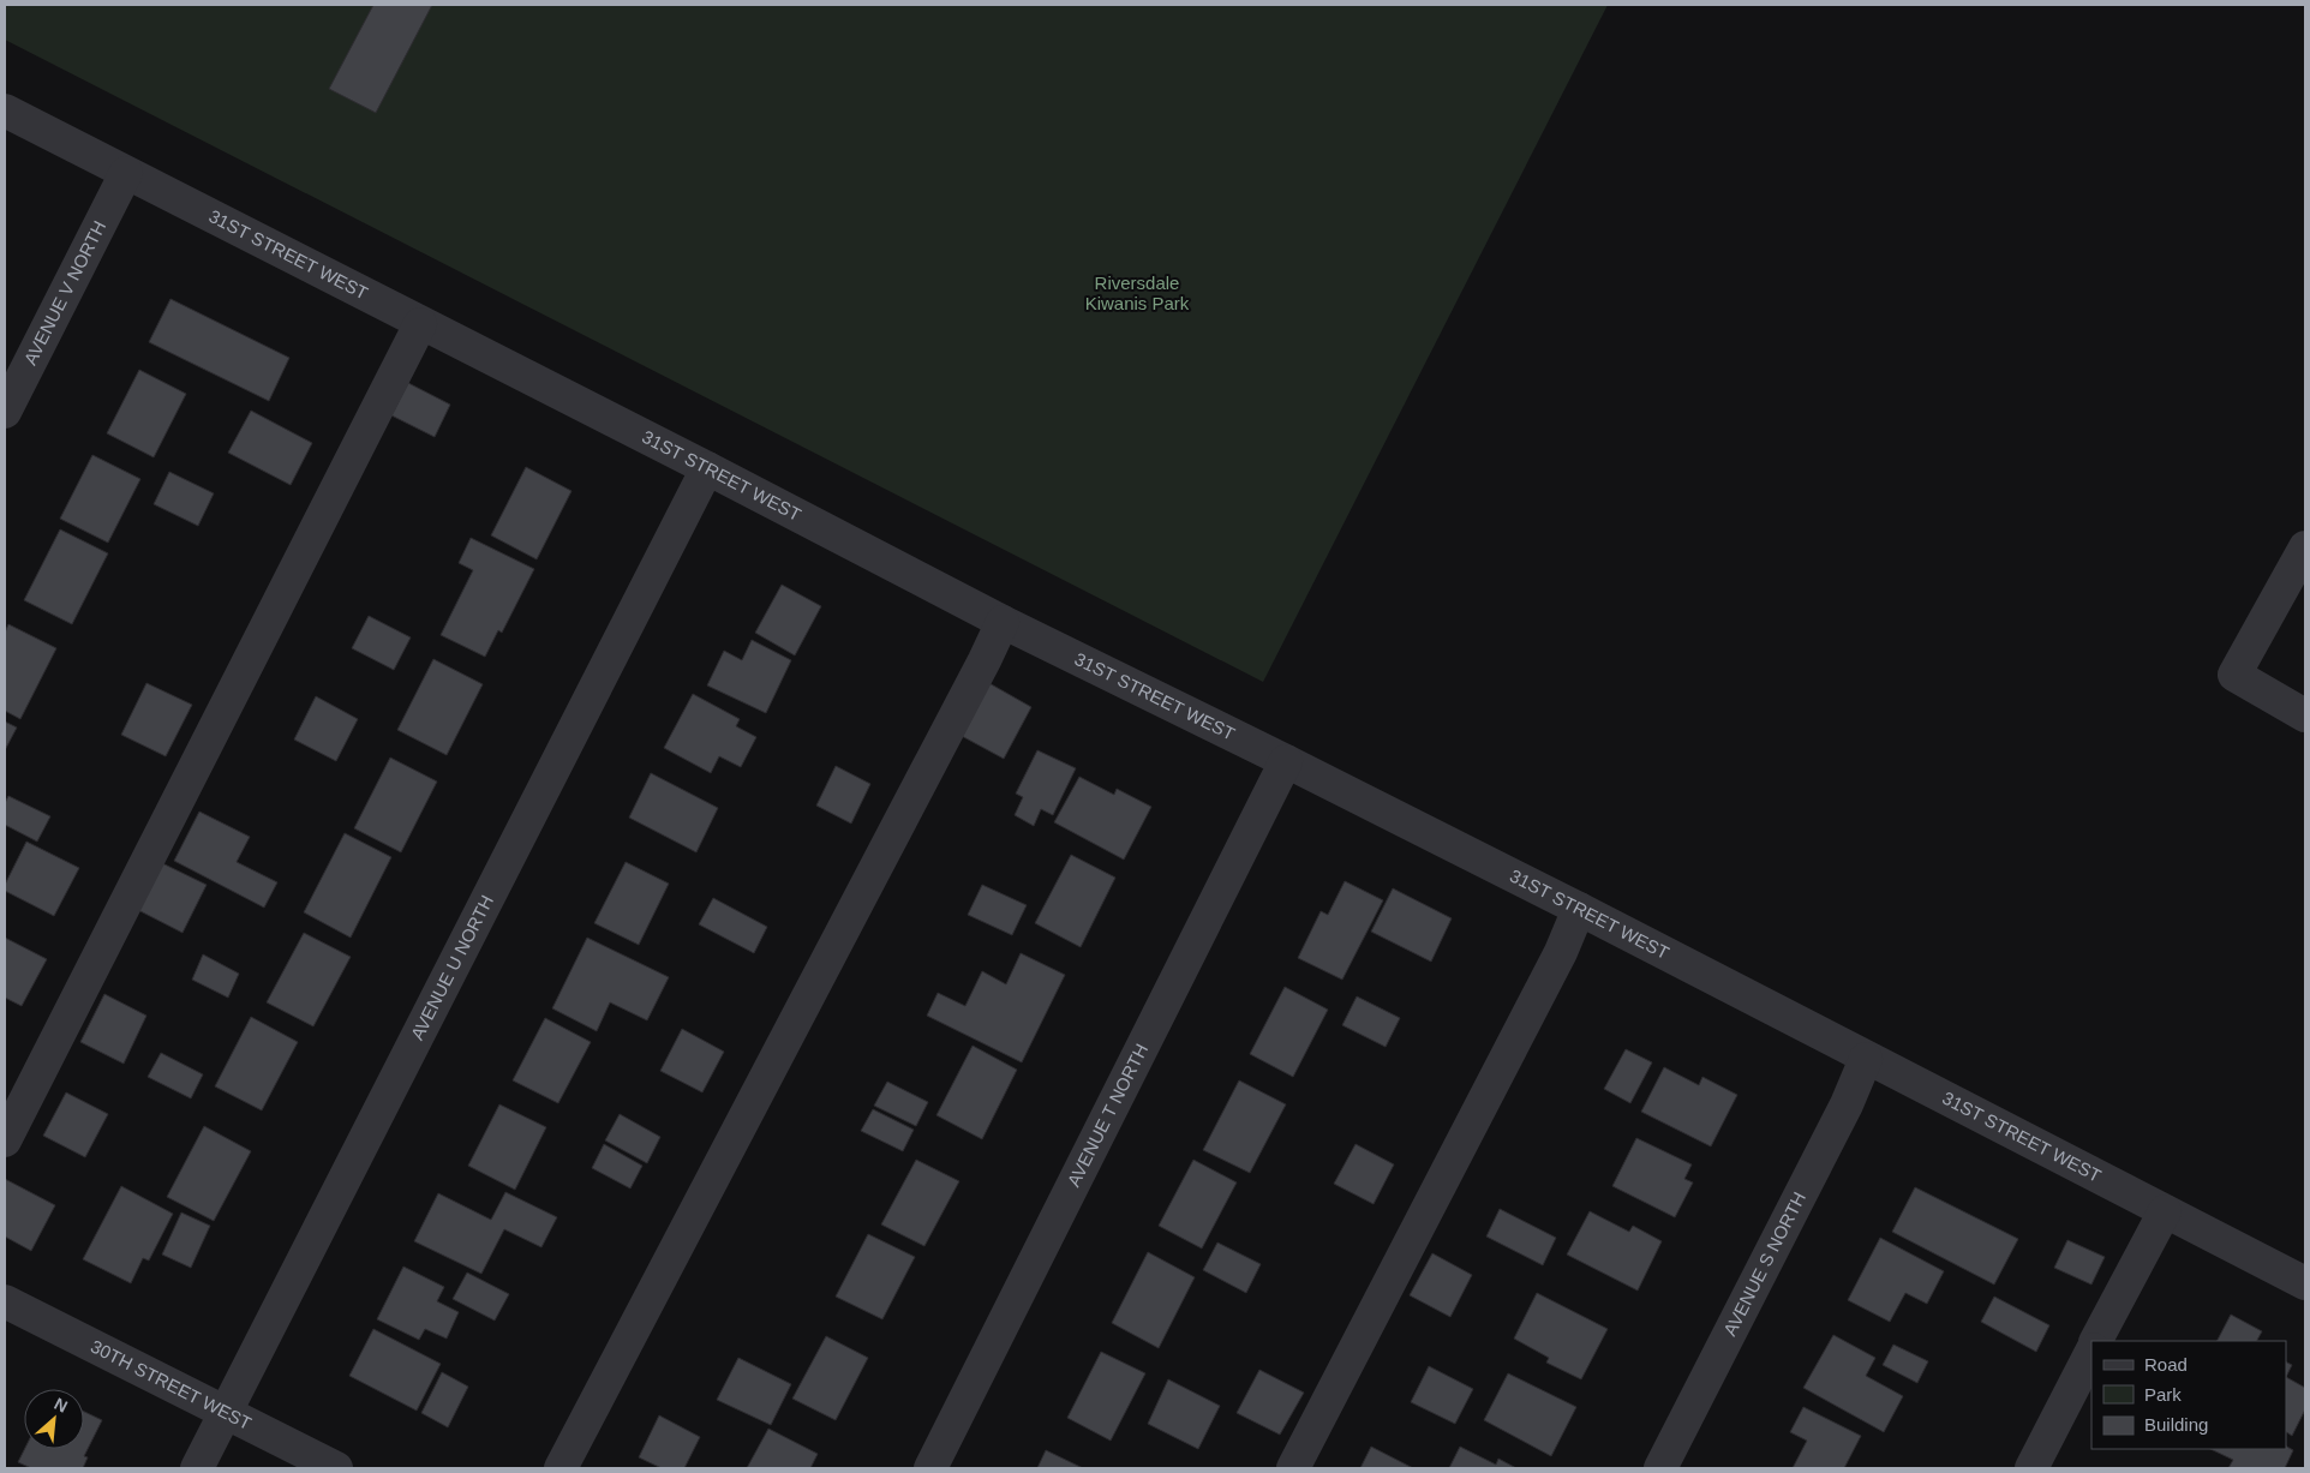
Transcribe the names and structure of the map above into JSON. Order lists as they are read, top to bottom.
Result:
{
  "streets": {
    "street": [
      "31ST STREET WEST",
      "AVENUE V NORTH",
      "AVENUE U NORTH",
      "AVENUE T NORTH",
      "AVENUE S NORTH",
      "30TH STREET WEST"
    ]
  },
  "crossings": [
    ["31ST STREET WEST", "AVENUE V NORTH"],
    ["31ST STREET WEST", "AVENUE U NORTH"],
    ["31ST STREET WEST", "AVENUE T NORTH"],
    ["31ST STREET WEST", "AVENUE S NORTH"],
    ["AVENUE U NORTH", "30TH STREET WEST"]
  ],
  "parks": ["Riversdale Kiwanis Park"],
  "legend": ["Road", "Park", "Building"],
  "north": "top right"
}
